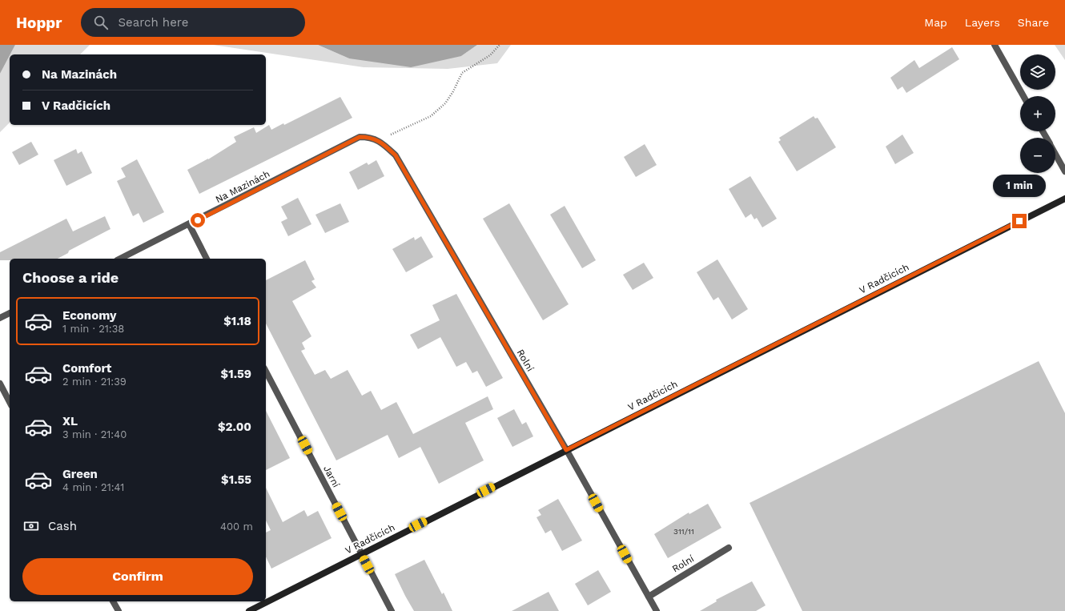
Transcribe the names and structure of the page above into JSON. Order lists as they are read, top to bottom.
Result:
{
  "streets": {
    "street": [
      "Na Mazinách",
      "V Radčicích",
      "Rolní",
      "Jarní"
    ]
  },
  "crossings": [
    ["Na Mazinách", "Rolní"],
    ["V Radčicích", "Rolní"],
    ["V Radčicích", "Jarní"]
  ],
  "house_numbers": ["311/11"],
  "page": {
    "header": "Hoppr",
    "search": "Search here",
    "nav": ["Map", "Layers", "Share"],
    "map_buttons": ["+", "−"],
    "banner": ["Na Mazinách", "V Radčicích"],
    "bubble": "1 min",
    "heading": "Choose a ride",
    "list": [
      {
        "name": "Economy",
        "note": "1 min · 21:38",
        "value": "$1.18"
      },
      {
        "name": "Comfort",
        "note": "2 min · 21:39",
        "value": "$1.59"
      },
      {
        "name": "XL",
        "note": "3 min · 21:40",
        "value": "$2.00"
      },
      {
        "name": "Green",
        "note": "4 min · 21:41",
        "value": "$1.55"
      }
    ],
    "pay": ["Cash", "400 m"],
    "buttons": "Confirm"
  }
}
